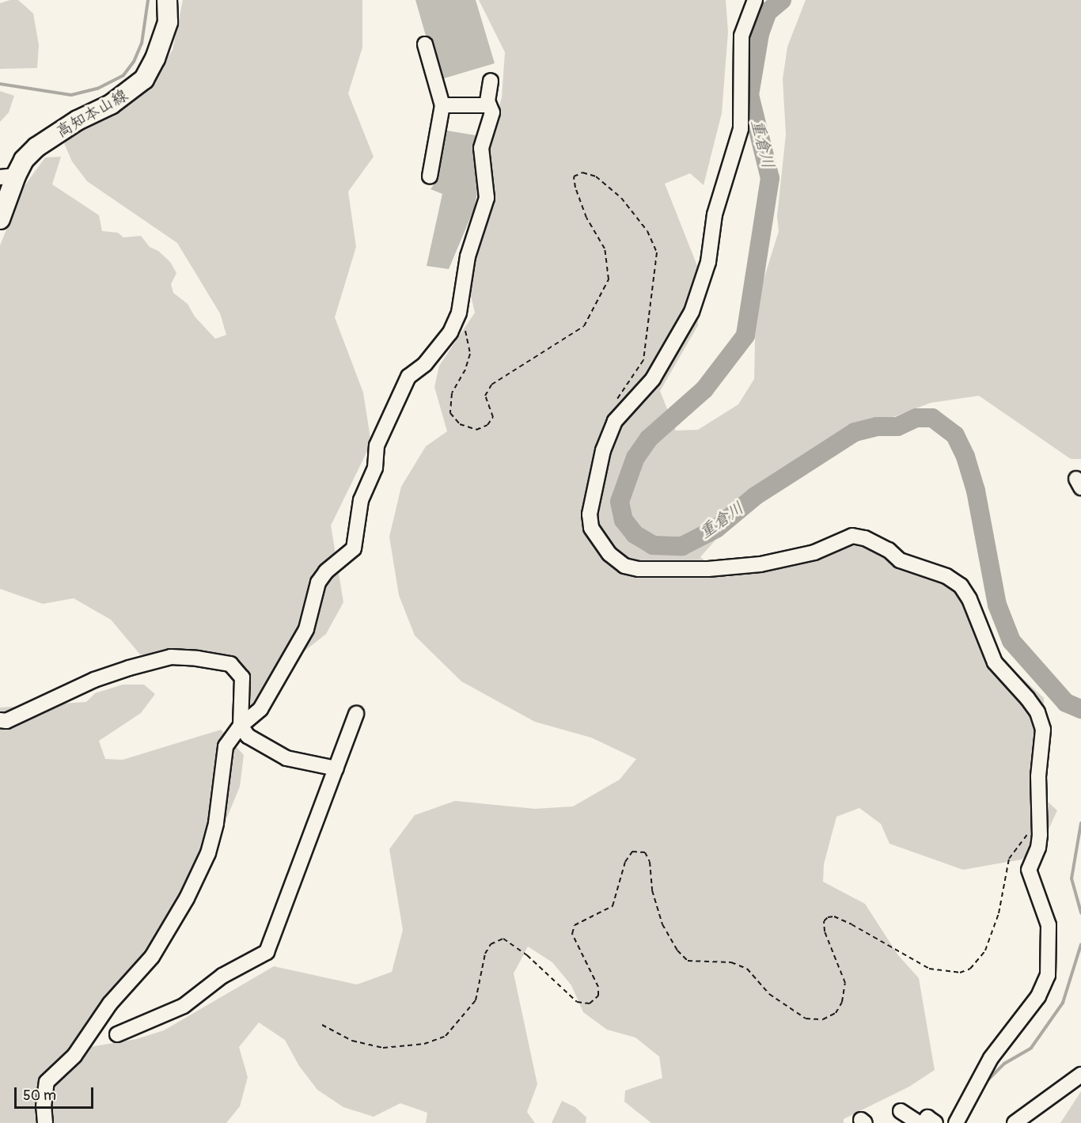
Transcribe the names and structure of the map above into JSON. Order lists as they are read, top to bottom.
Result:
{
  "streets": {
    "main road": ["高知本山線"]
  },
  "water": ["重倉川"],
  "scale_bar": "50 m"
}
